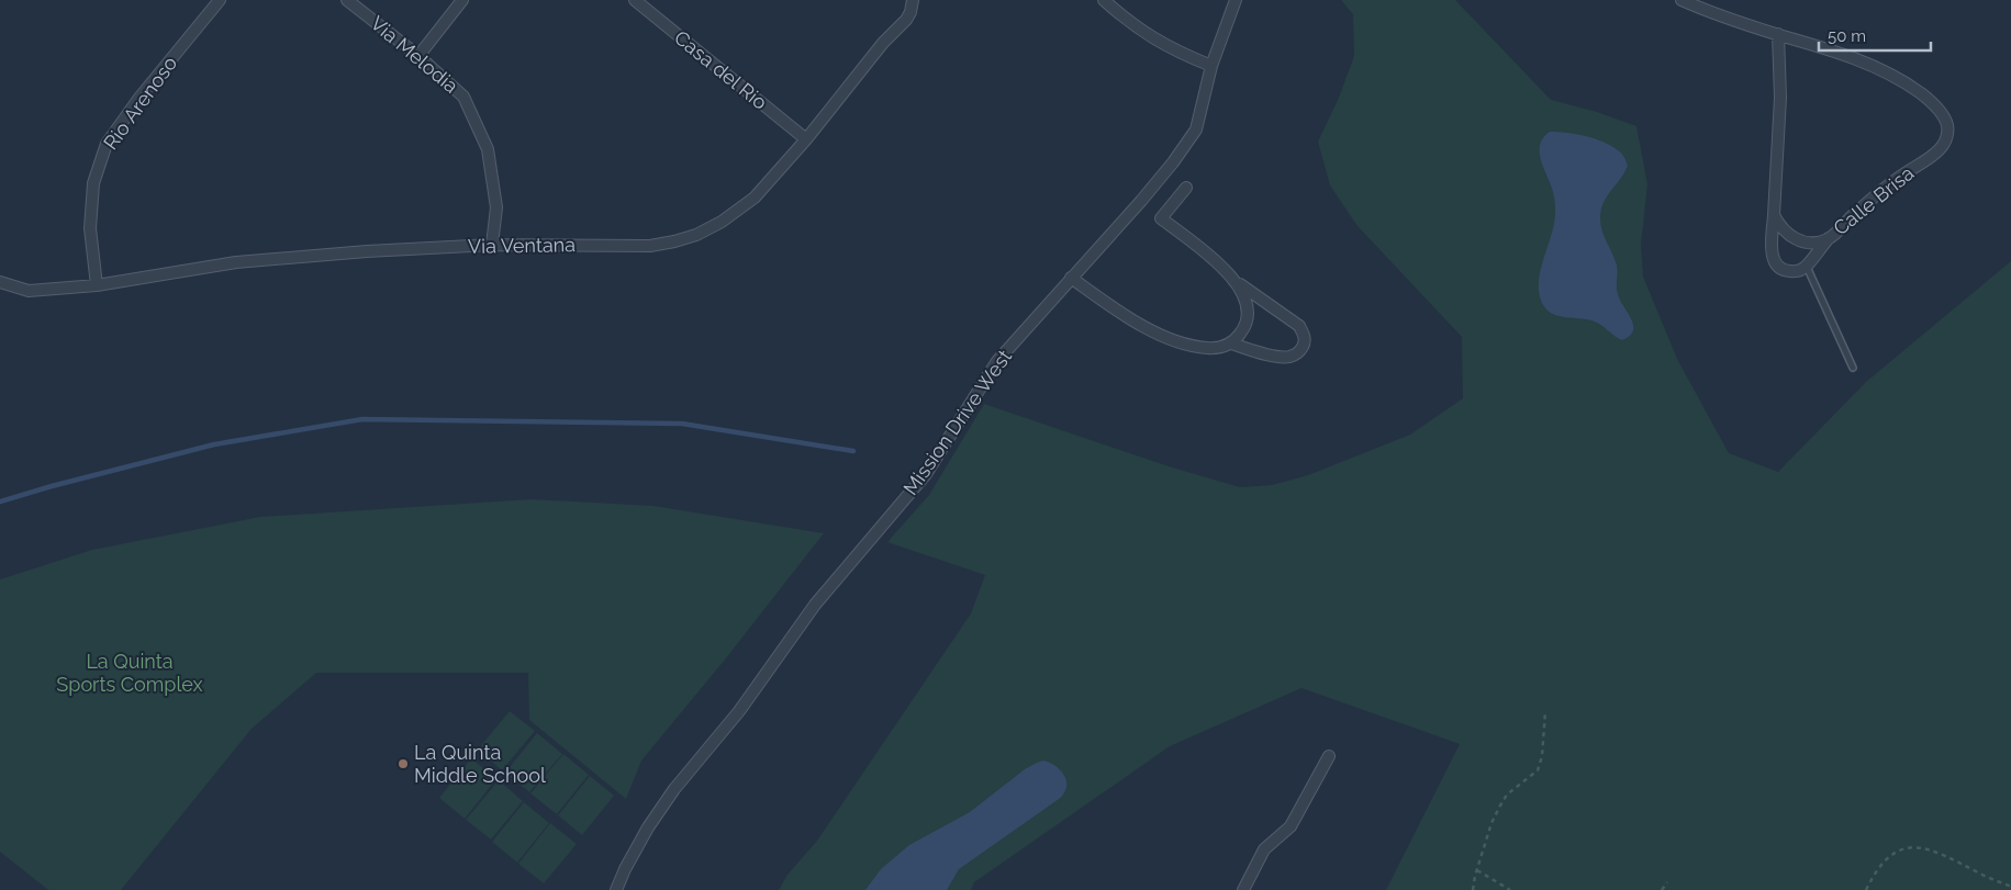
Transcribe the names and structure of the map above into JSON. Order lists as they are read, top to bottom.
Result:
{
  "streets": {
    "street": [
      "Via Melodia",
      "Casa del Rio",
      "Rio Arenoso",
      "Calle Brisa",
      "Via Ventana",
      "Mission Drive West"
    ]
  },
  "crossings": [
    ["Via Melodia", "Via Ventana"],
    ["Casa del Rio", "Via Ventana"],
    ["Rio Arenoso", "Via Ventana"]
  ],
  "parks": ["La Quinta Sports Complex"],
  "places": ["La Quinta Middle School"],
  "scale_bar": "50 m"
}
